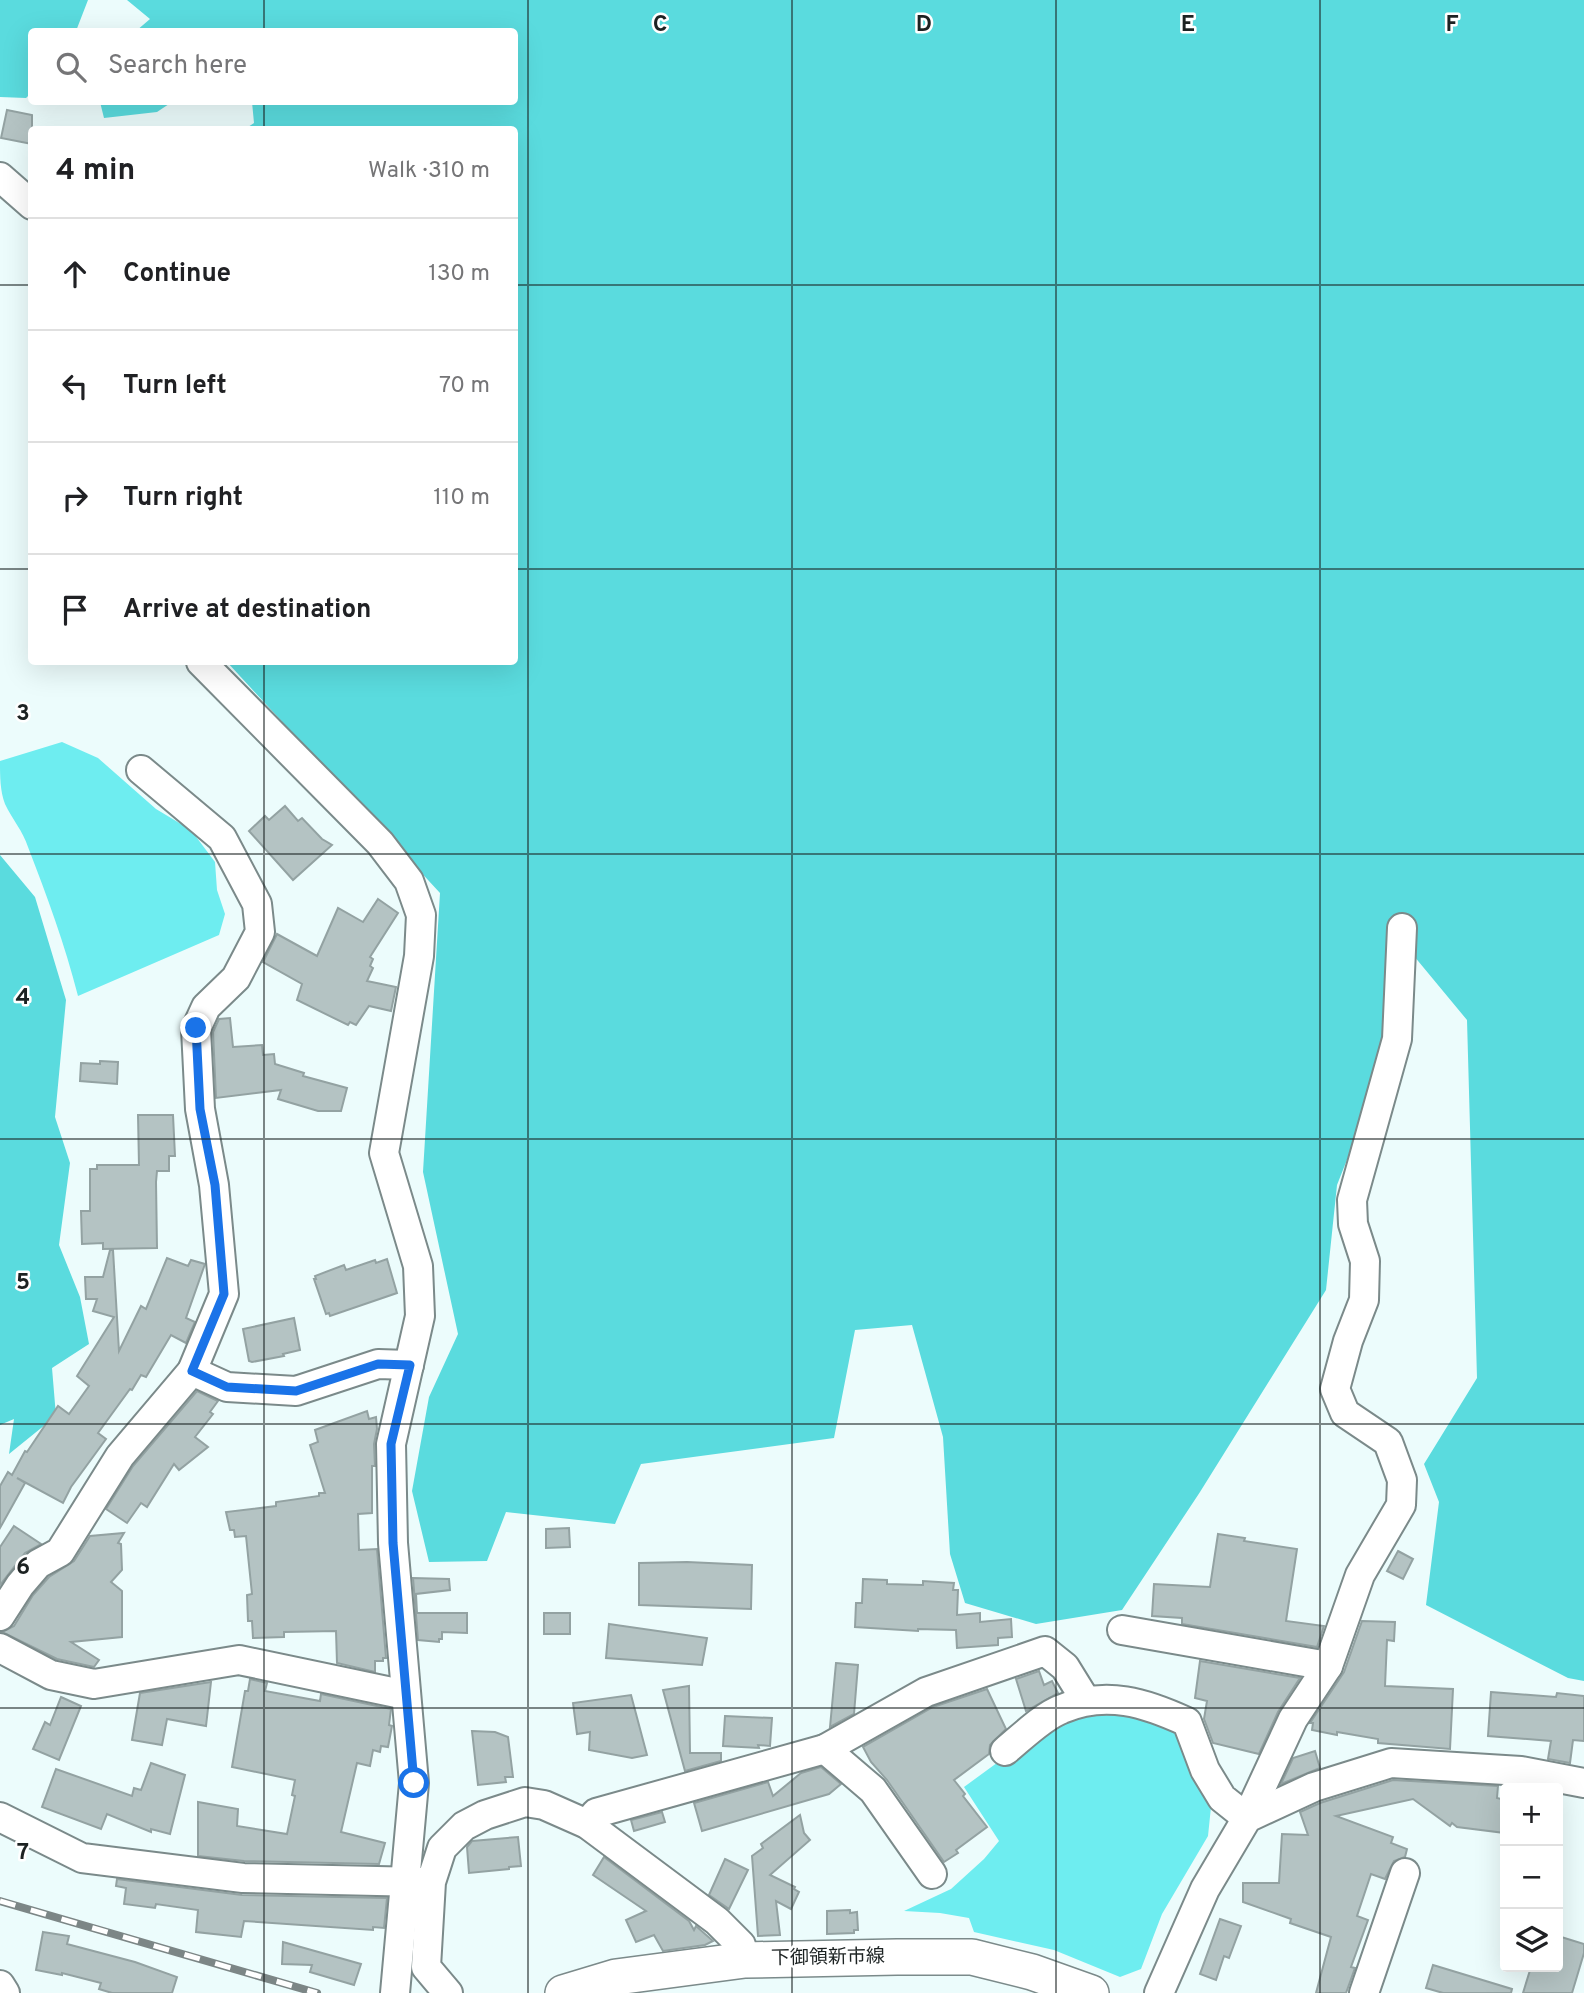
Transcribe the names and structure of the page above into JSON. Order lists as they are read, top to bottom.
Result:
{
  "streets": {
    "main road": ["下御領新市線"]
  },
  "page": {
    "search": "Search here",
    "heading": ["4 min", "Walk · 310 m"],
    "list": [
      ["Continue", "130 m"],
      ["Turn left", "70 m"],
      ["Turn right", "110 m"],
      "Arrive at destination"
    ],
    "map_buttons": ["+", "−"]
  },
  "grid": {
    "columns": [
      "C",
      "D",
      "E",
      "F"
    ],
    "rows": [
      "3",
      "4",
      "5",
      "6",
      "7"
    ]
  }
}
